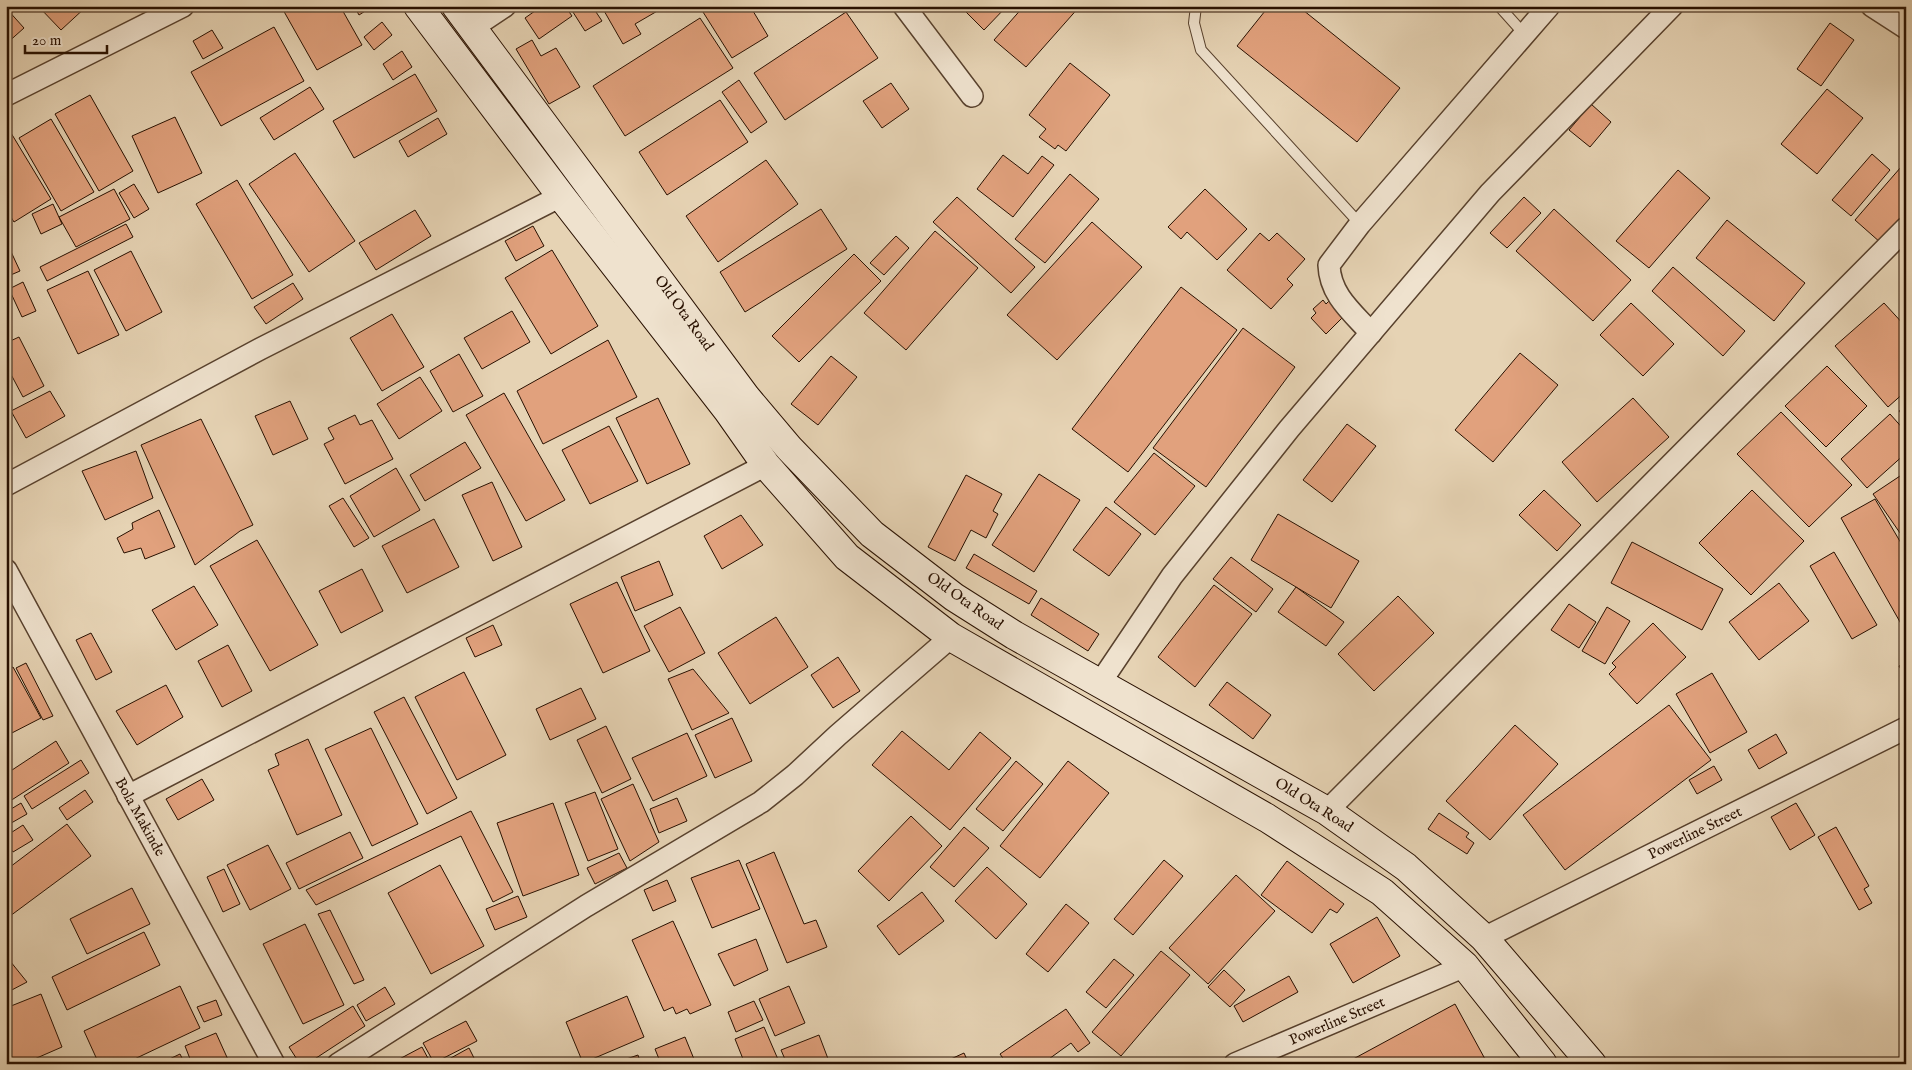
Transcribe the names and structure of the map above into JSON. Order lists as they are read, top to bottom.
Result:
{
  "streets": {
    "street": ["Old Ota Road", "Bola Makinde", "Powerline Street"]
  },
  "crossings": [
    ["Old Ota Road", "Powerline Street"]
  ],
  "scale_bar": "20 m"
}
